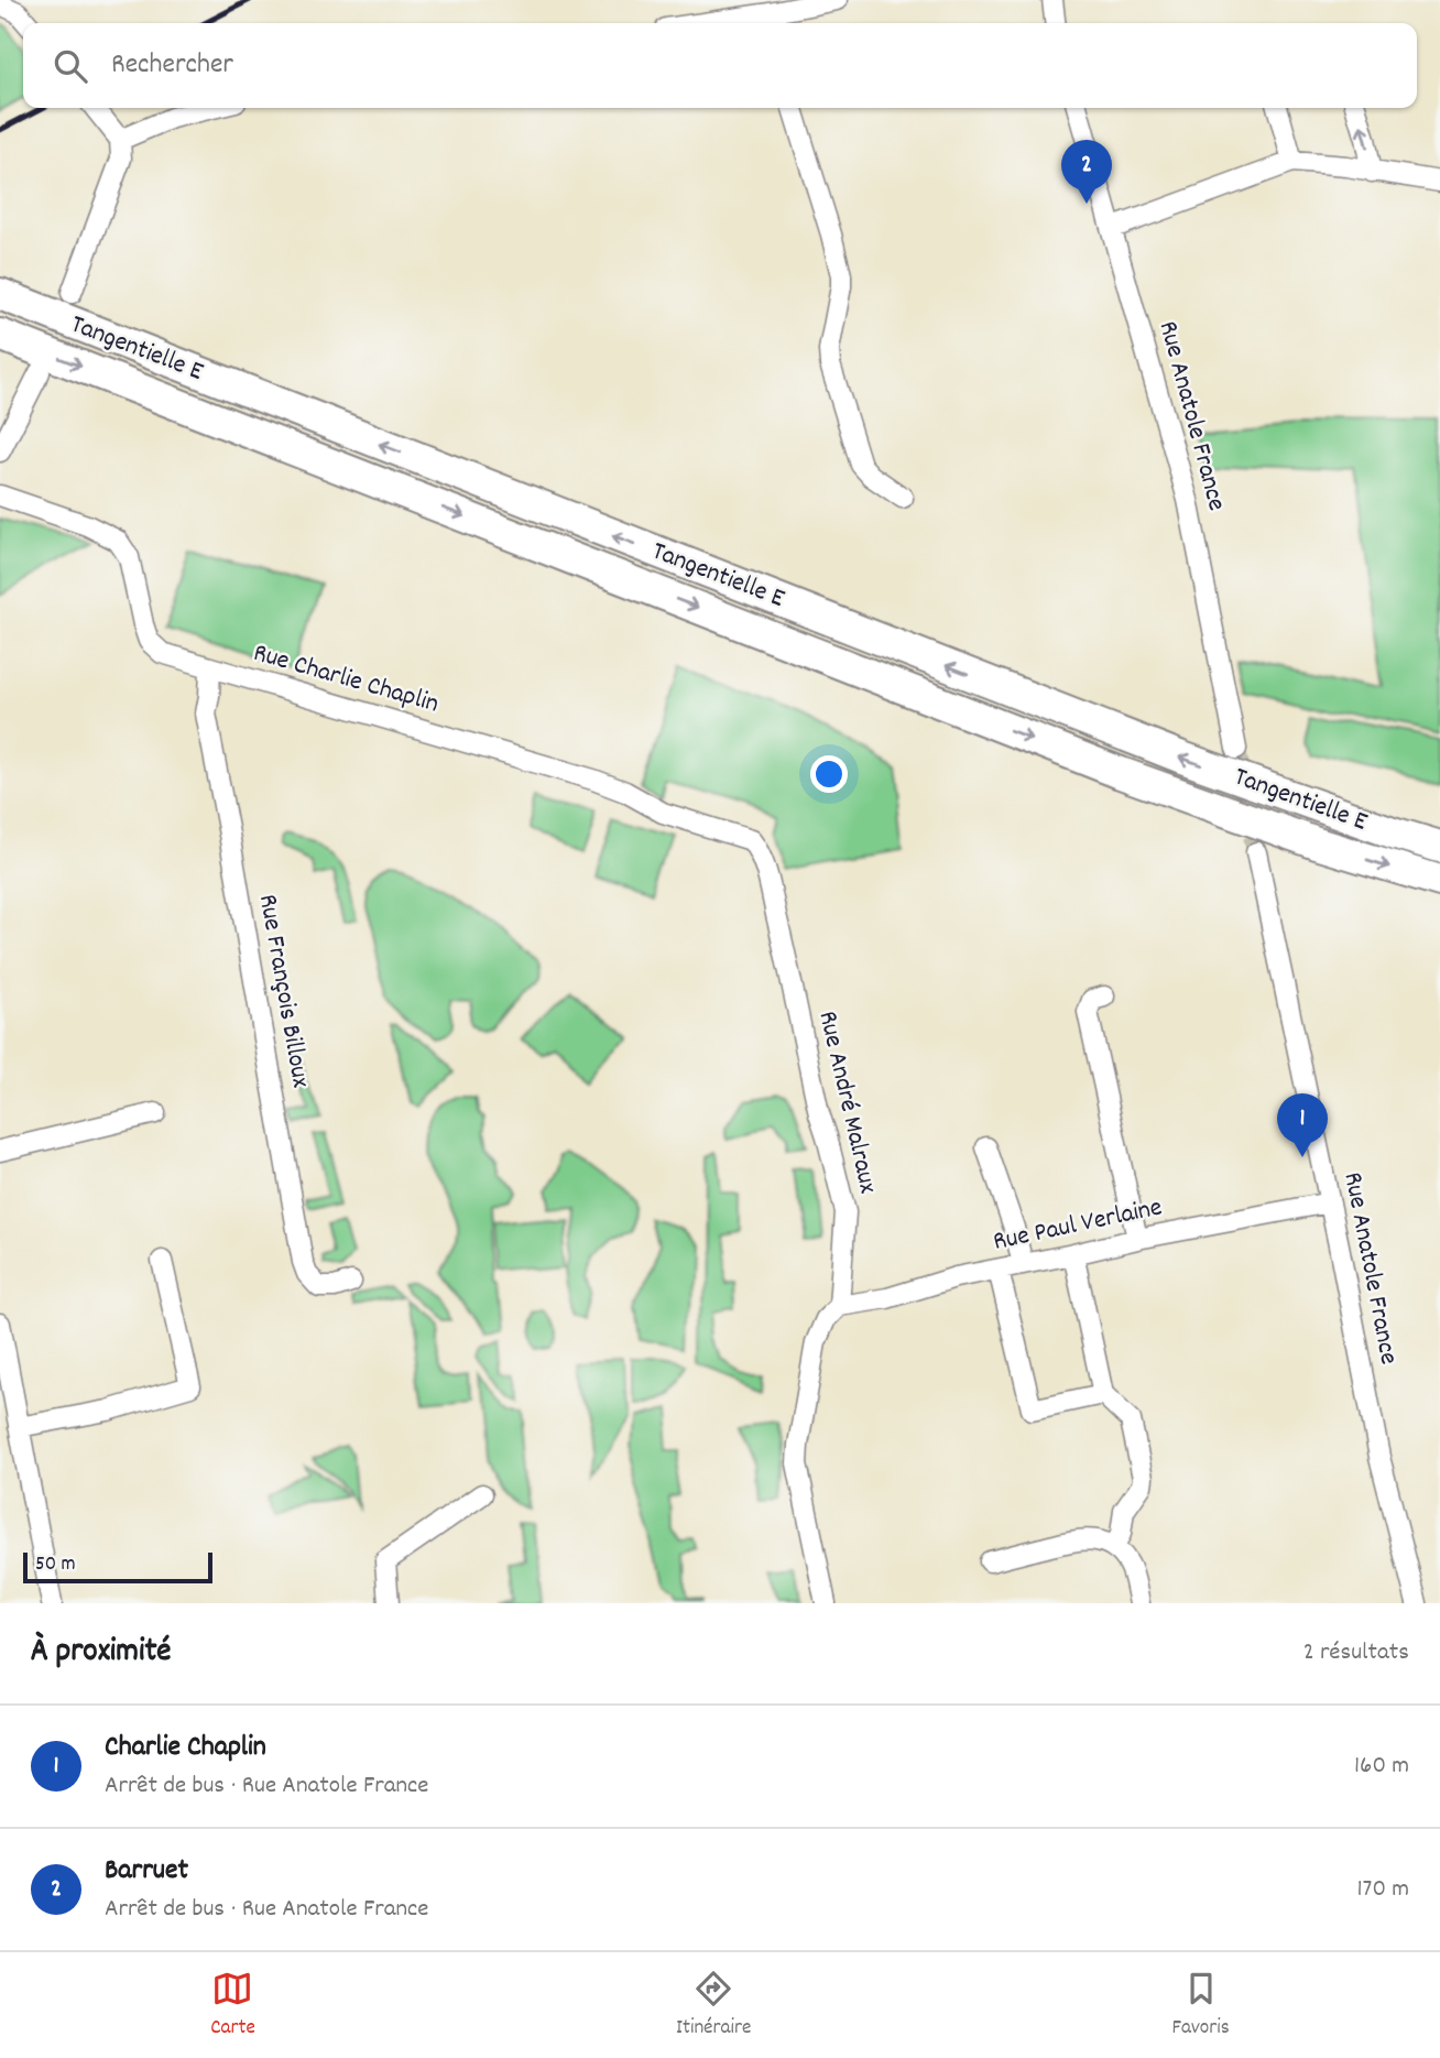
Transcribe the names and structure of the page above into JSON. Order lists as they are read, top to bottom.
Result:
{
  "streets": {
    "main road": ["Tangentielle E"],
    "street": [
      "Rue Anatole France",
      "Rue Charlie Chaplin",
      "Rue François Billoux",
      "Rue André Malraux",
      "Rue Paul Verlaine"
    ]
  },
  "crossings": [
    ["Rue Anatole France", "Rue Paul Verlaine"],
    ["Rue Charlie Chaplin", "Rue François Billoux"],
    ["Rue Charlie Chaplin", "Rue André Malraux"],
    ["Rue André Malraux", "Rue Paul Verlaine"]
  ],
  "scale_bar": "50 m",
  "page": {
    "search": "Rechercher",
    "pins": ["2", "1"],
    "scale": "50 m",
    "heading": ["À proximité", "2 résultats"],
    "list": [
      {
        "mark": "1",
        "name": "Charlie Chaplin",
        "note": "Arrêt de bus · Rue Anatole France",
        "value": "160 m"
      },
      {
        "mark": "2",
        "name": "Barruet",
        "note": "Arrêt de bus · Rue Anatole France",
        "value": "170 m"
      }
    ],
    "nav": ["Carte", "Itinéraire", "Favoris"]
  }
}
